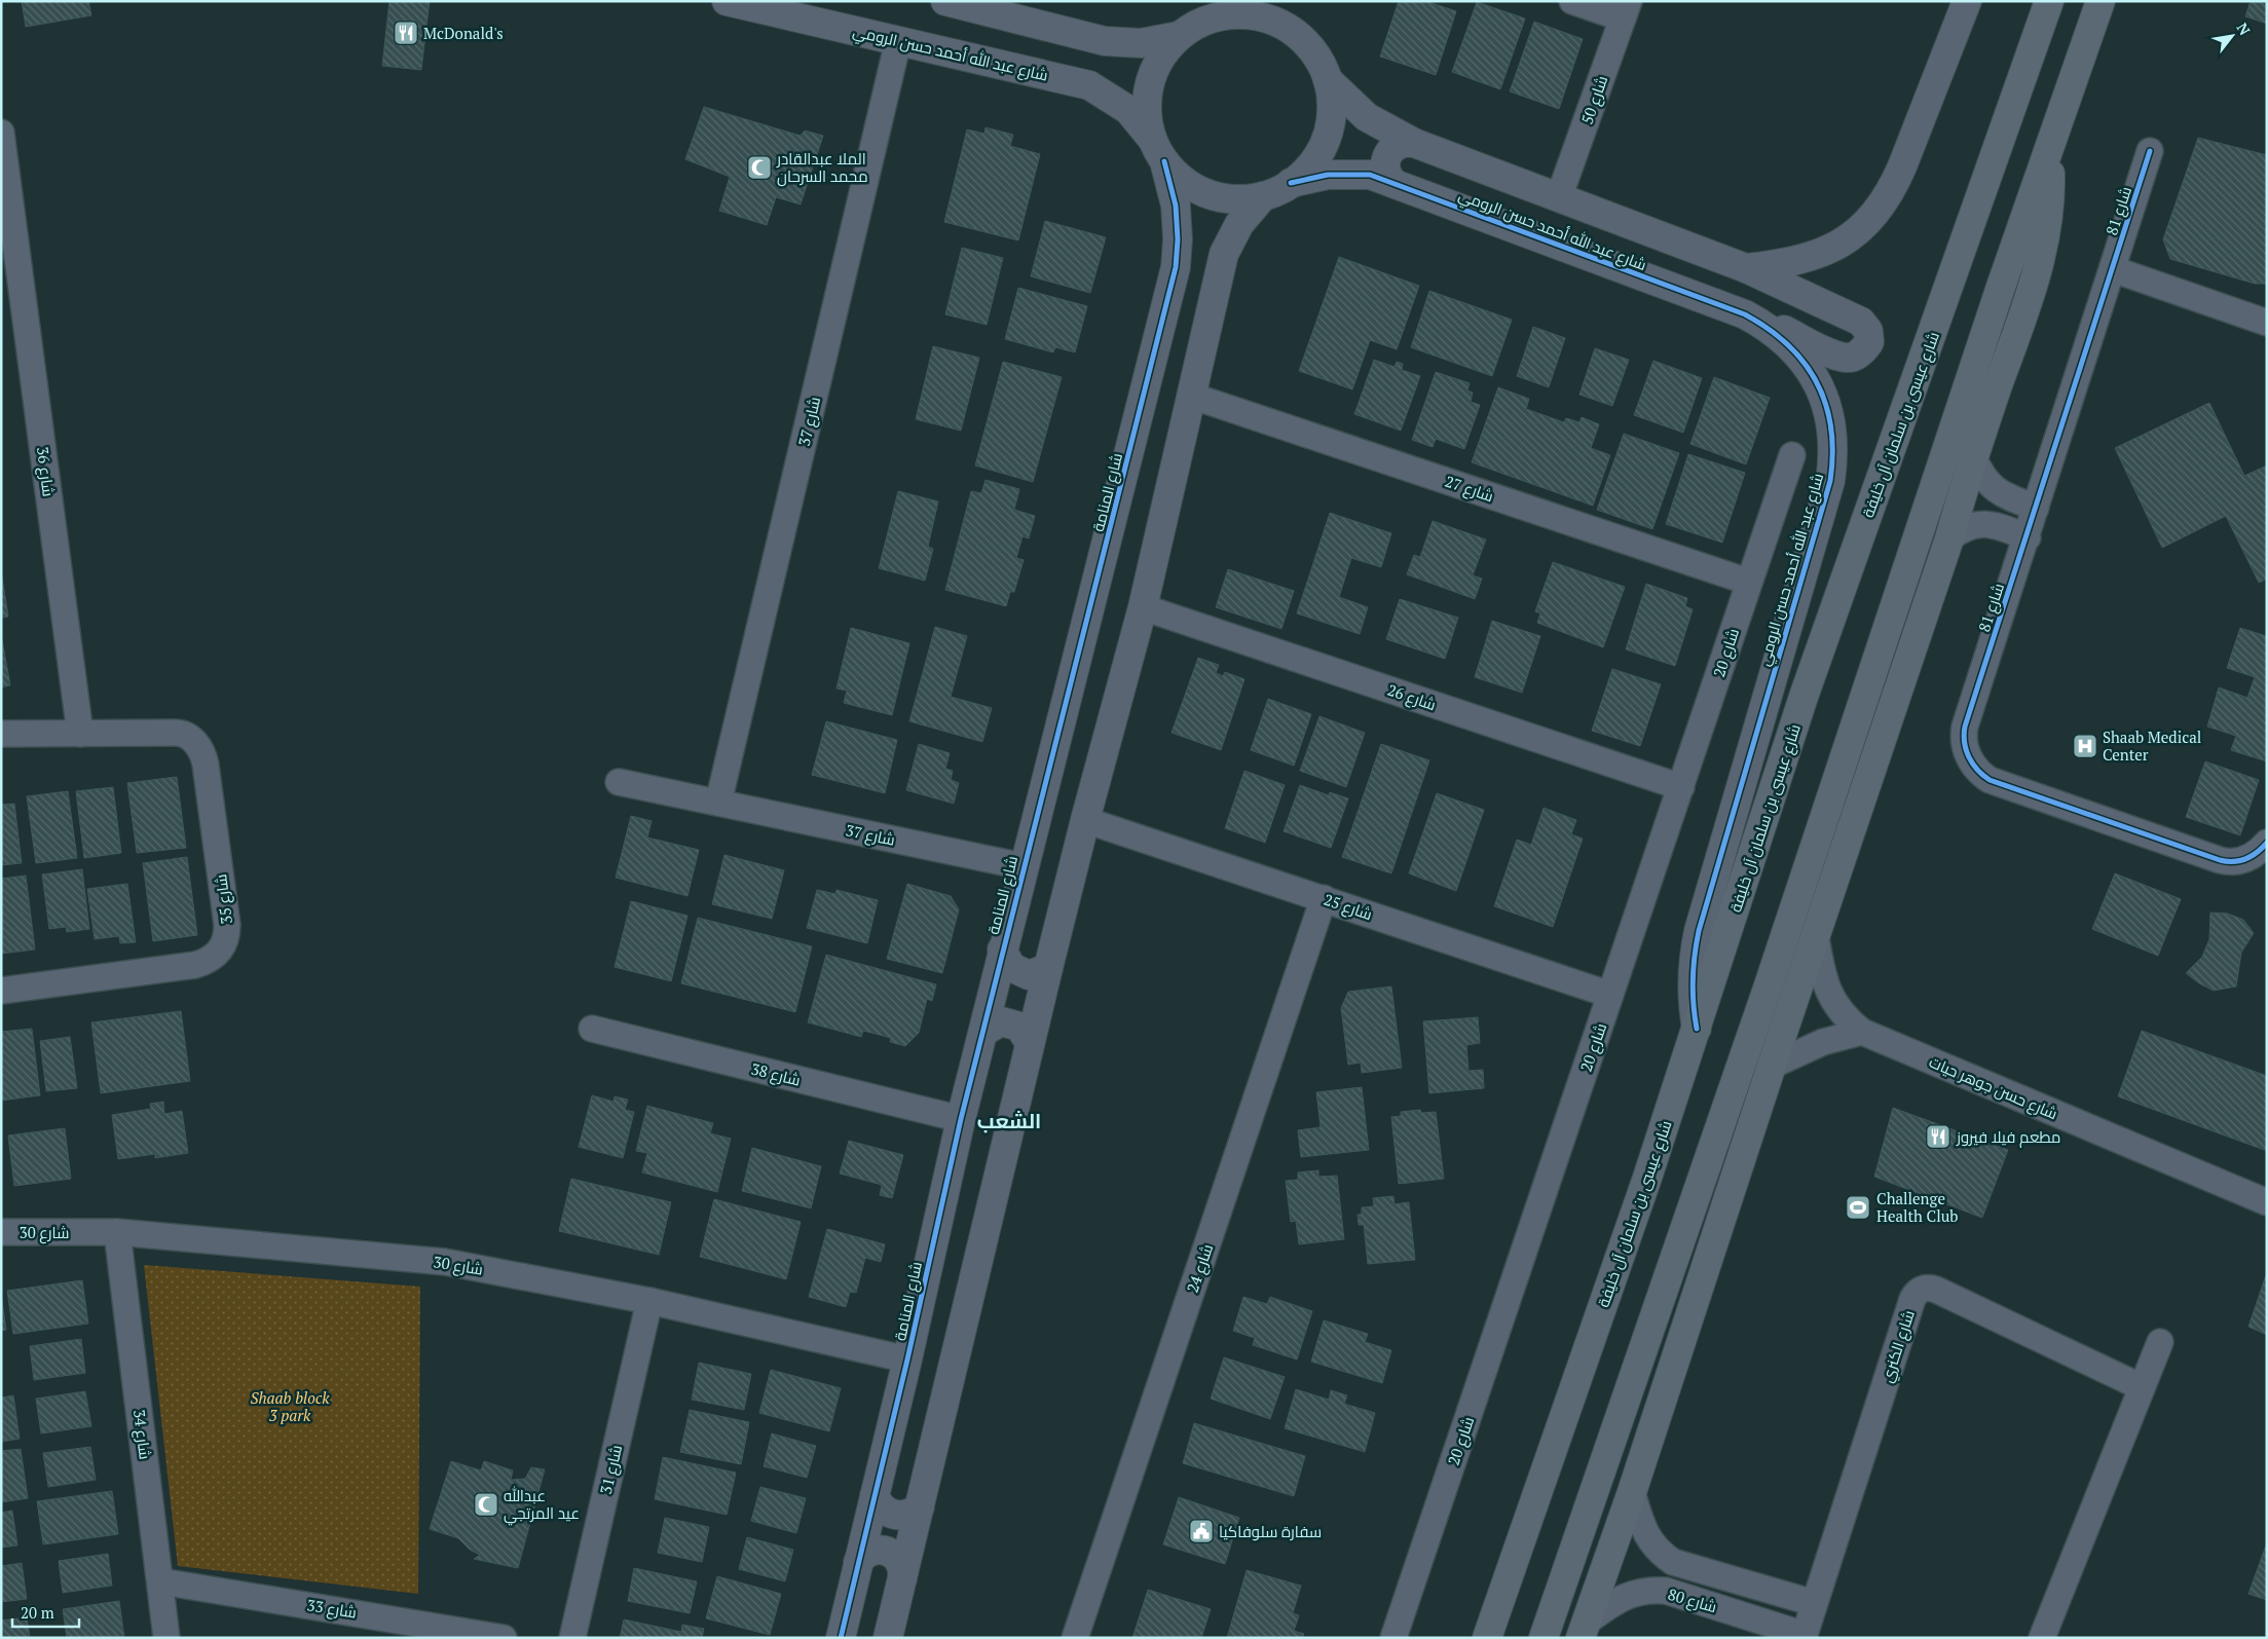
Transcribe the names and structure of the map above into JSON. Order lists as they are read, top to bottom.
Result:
{
  "streets": {
    "highway": ["شارع عيسى بن سلمان آل خليفة"],
    "street": [
      "شارع عبد الله أحمد حسن الرومي",
      "شارع 50",
      "شارع 81",
      "شارع 37",
      "شارع 36",
      "شارع 27",
      "شارع المنامة",
      "شارع 20",
      "شارع 26",
      "شارع 35",
      "شارع 25",
      "شارع 38",
      "شارع حسن جوهر حيات",
      "شارع 30",
      "شارع 24",
      "شارع الكنري",
      "شارع 34",
      "شارع 31",
      "شارع 80",
      "شارع 33"
    ]
  },
  "crossings": [
    ["شارع عبد الله أحمد حسن الرومي", "شارع 50"],
    ["شارع عبد الله أحمد حسن الرومي", "شارع 37"],
    ["شارع عبد الله أحمد حسن الرومي", "شارع عيسى بن سلمان آل خليفة"],
    ["شارع عبد الله أحمد حسن الرومي", "شارع المنامة"],
    ["شارع 37", "شارع المنامة"],
    ["شارع 36", "شارع 35"],
    ["شارع 27", "شارع 20"],
    ["شارع المنامة", "شارع 38"],
    ["شارع المنامة", "شارع 30"],
    ["شارع 20", "شارع 26"],
    ["شارع 20", "شارع 25"],
    ["شارع 25", "شارع 24"],
    ["شارع 30", "شارع 34"],
    ["شارع 30", "شارع 31"],
    ["شارع الكنري", "شارع 80"],
    ["شارع 34", "شارع 33"]
  ],
  "districts": ["الشعب"],
  "parks": ["Shaab block 3 park"],
  "places": {
    "restaurant": ["McDonald's", "مطعم فيلا فيروز"],
    "mosque": ["الملا عبدالقادر محمد السرحان", "عبدالله عيد المرتجي"],
    "hospital": ["Shaab Medical Center"],
    "sports": ["Challenge Health Club"],
    "public building": ["سفارة سلوفاكيا"]
  },
  "scale_bar": "20 m",
  "north": "top right"
}
